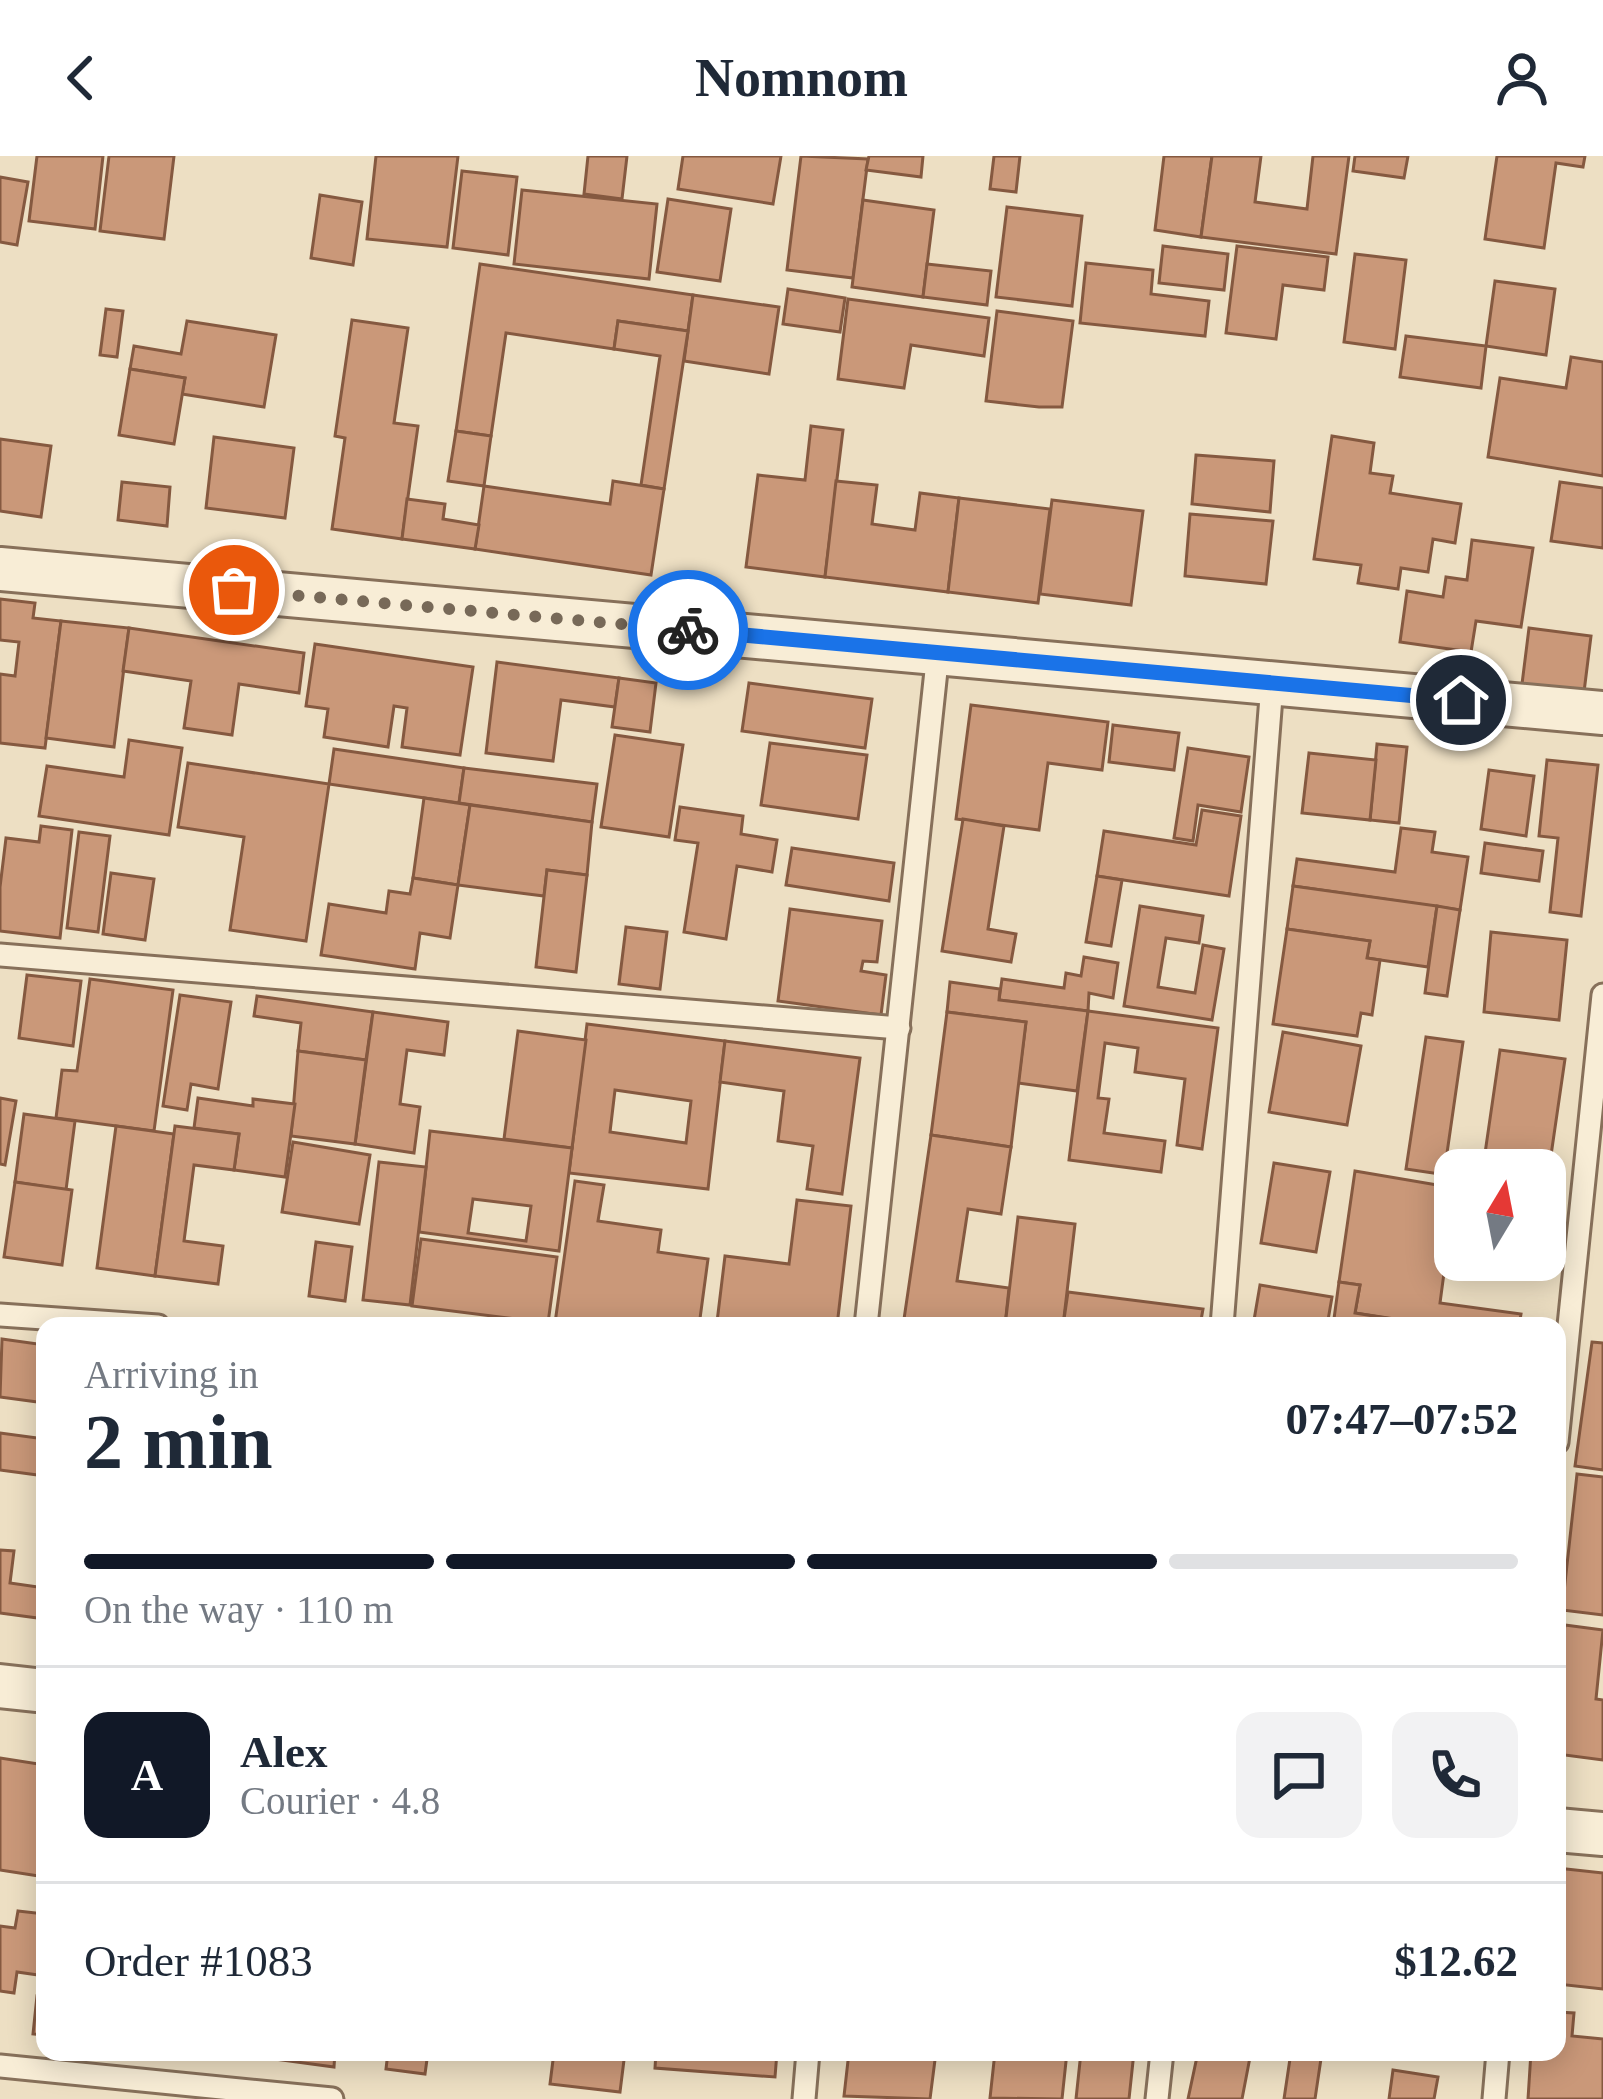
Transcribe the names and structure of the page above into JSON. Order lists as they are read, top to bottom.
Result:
{
  "north": "top",
  "page": {
    "header": "Nomnom",
    "heading": ["2 min", "Arriving in", "07:47–07:52"],
    "panel": [
      "Alex",
      "Courier · 4.8",
      "Order #1083",
      "$12.62"
    ],
    "bar": "On the way · 110 m",
    "round": "A"
  }
}
